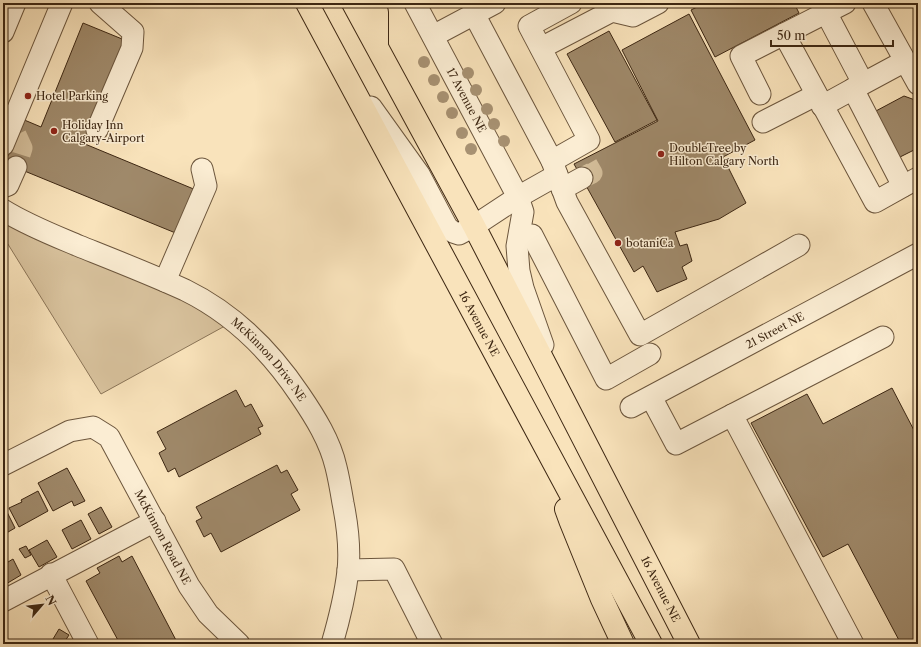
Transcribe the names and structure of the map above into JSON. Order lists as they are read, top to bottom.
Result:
{
  "streets": {
    "highway": ["16 Avenue NE"],
    "street": [
      "17 Avenue NE",
      "21 Street NE",
      "McKinnon Drive NE",
      "McKinnon Road NE"
    ]
  },
  "crossings": [
    ["17 Avenue NE", "16 Avenue NE"]
  ],
  "places": [
    "Hotel Parking",
    "Holiday Inn Calgary-Airport",
    "DoubleTree by Hilton Calgary North",
    "botaniCa"
  ],
  "scale_bar": "50 m",
  "north": "top right"
}
